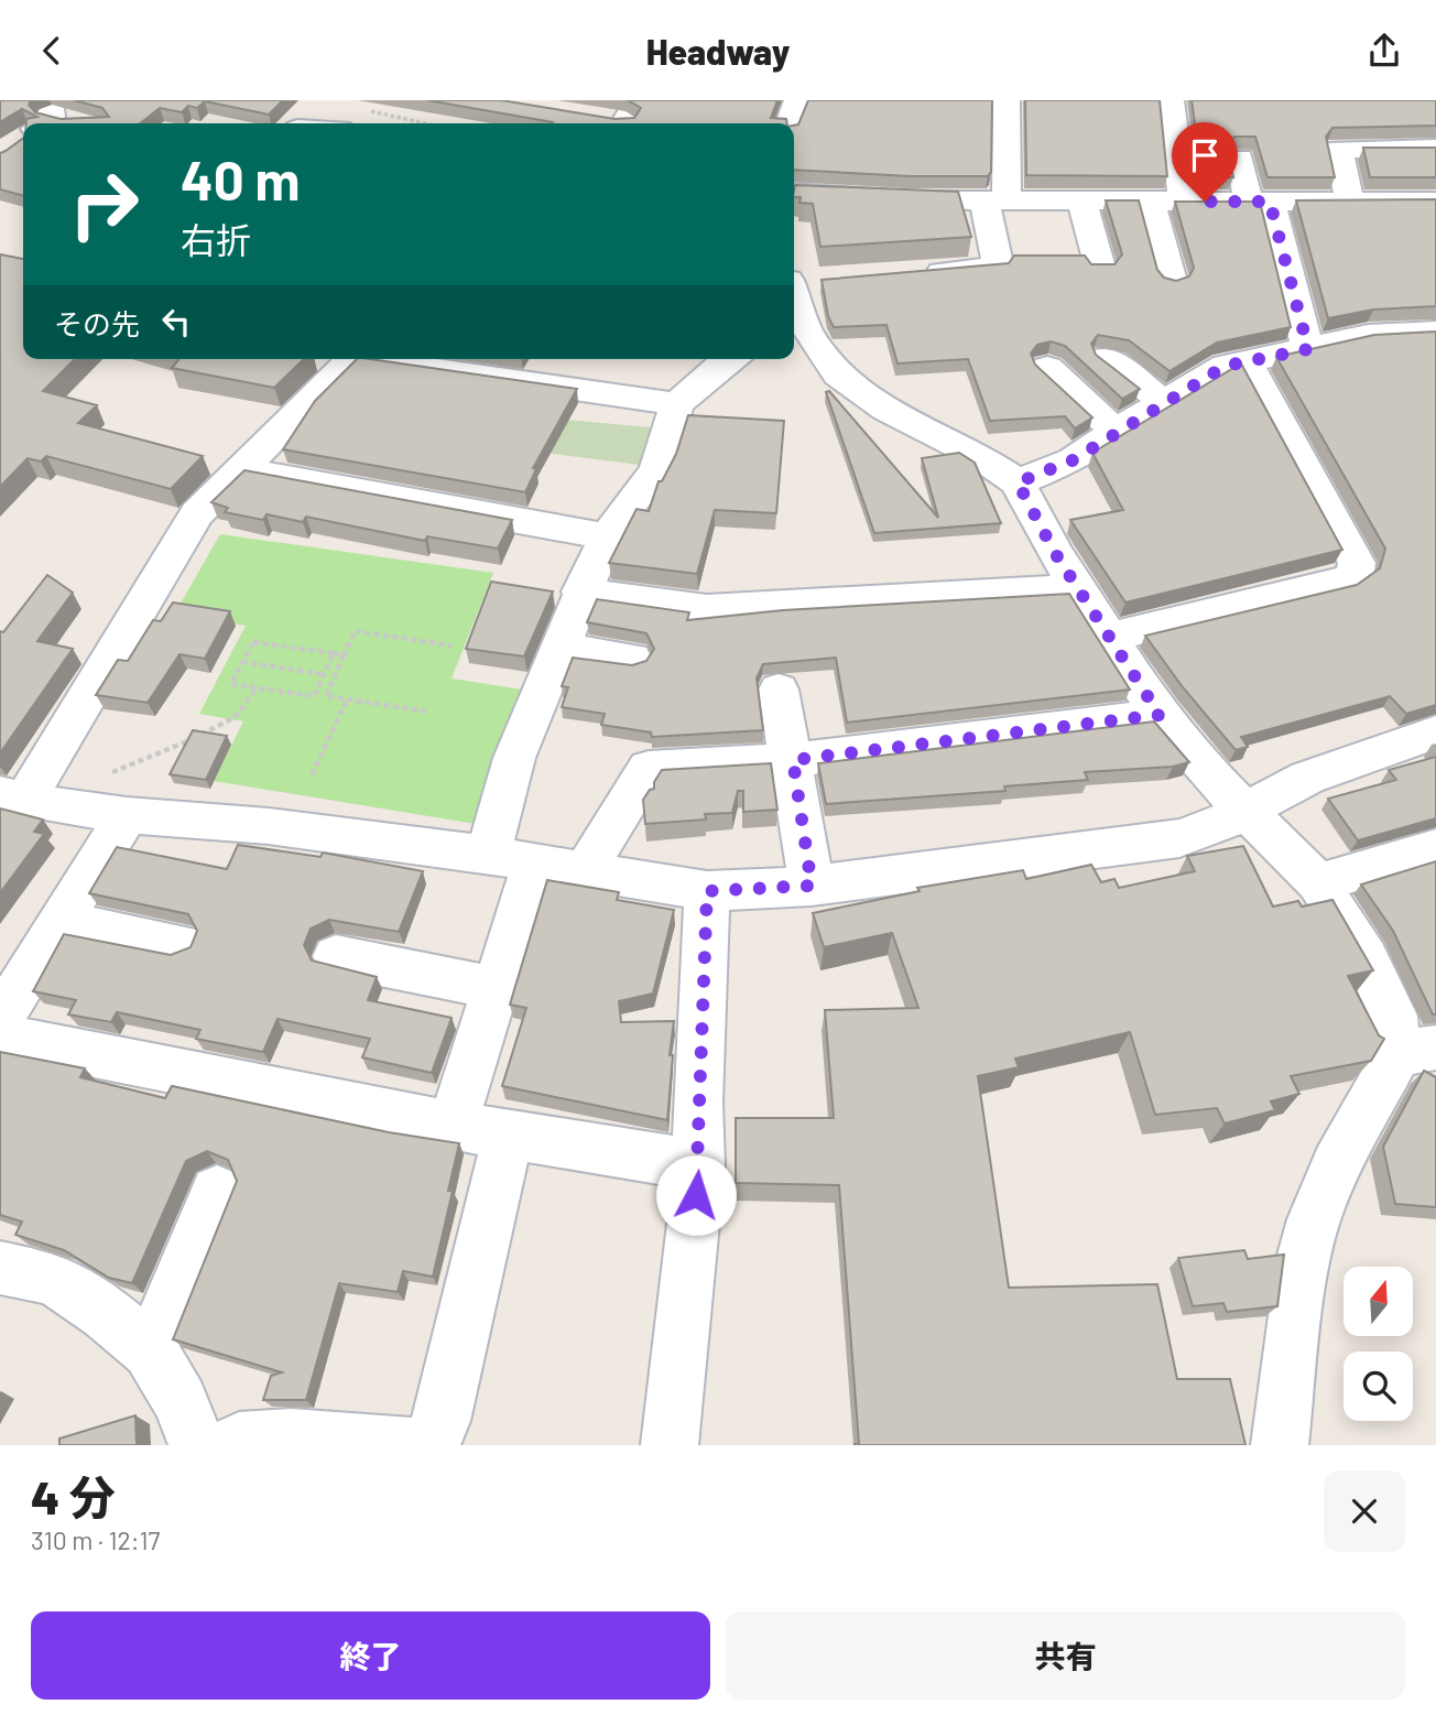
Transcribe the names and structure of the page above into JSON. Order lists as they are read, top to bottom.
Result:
{
  "north": "top",
  "page": {
    "header": "Headway",
    "turn": ["40 m", "右折"],
    "then": "その先",
    "heading": ["4 分", "310 m · 12:17"],
    "buttons": ["終了", "共有"]
  }
}
